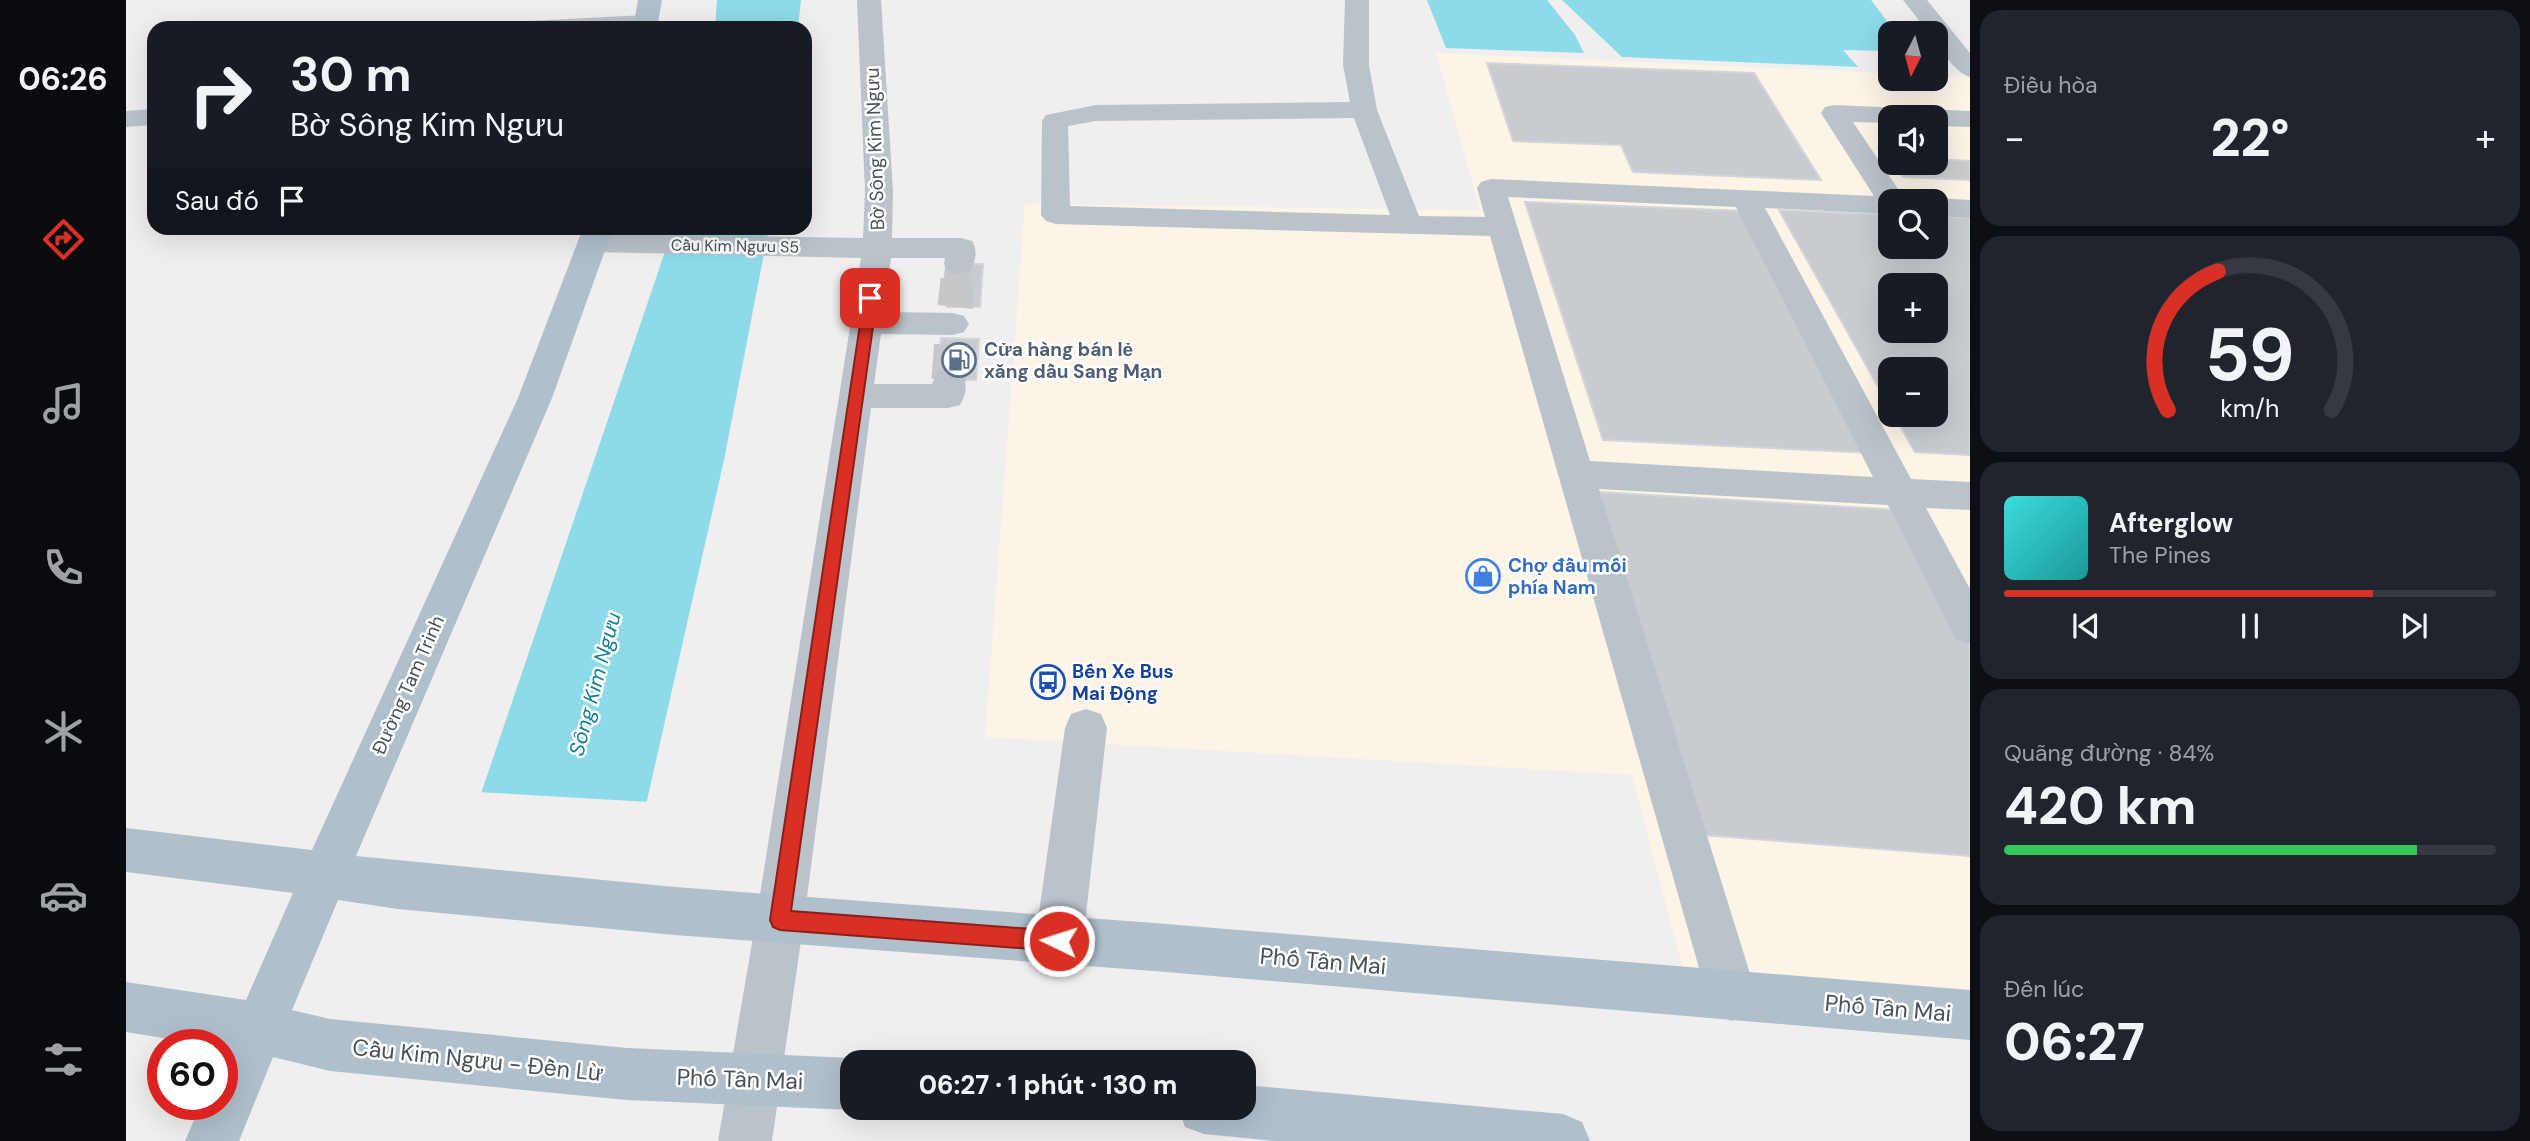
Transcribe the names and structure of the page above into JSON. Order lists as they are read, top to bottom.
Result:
{
  "streets": {
    "main road": ["Đường Tam Trinh", "Phố Tân Mai", "Cầu Kim Ngưu - Đền Lừ"],
    "street": ["Bờ Sông Kim Ngưu", "Cầu Kim Ngưu S5"]
  },
  "crossings": [
    ["Bờ Sông Kim Ngưu", "Cầu Kim Ngưu S5"],
    ["Bờ Sông Kim Ngưu", "Phố Tân Mai"],
    ["Cầu Kim Ngưu S5", "Đường Tam Trinh"],
    ["Đường Tam Trinh", "Phố Tân Mai"],
    ["Đường Tam Trinh", "Cầu Kim Ngưu - Đền Lừ"],
    ["Phố Tân Mai", "Cầu Kim Ngưu - Đền Lừ"]
  ],
  "water": ["Sông Kim Ngưu"],
  "places": {
    "fuel station": ["Cửa hàng bán lẻ xăng dầu Sang Mạn"],
    "shop": ["Chợ đầu mối phía Nam"],
    "bus stop": ["Bến Xe Bus Mai Động"]
  },
  "north": "bottom",
  "page": {
    "tabs": "06:26",
    "tile": [
      "Điều hòa",
      ["Quãng đường · 84%", "420 km"],
      ["Đến lúc", "06:27"]
    ],
    "map_buttons": ["+", "−"],
    "turn": ["30 m", "Bờ Sông Kim Ngưu"],
    "heat": ["−", "22°", "+"],
    "then": "Sau đó",
    "song": ["Afterglow", "The Pines"],
    "limit": "60",
    "trip": "06:27 · 1 phút · 130 m",
    "gauge": ["59", "km/h"]
  }
}
